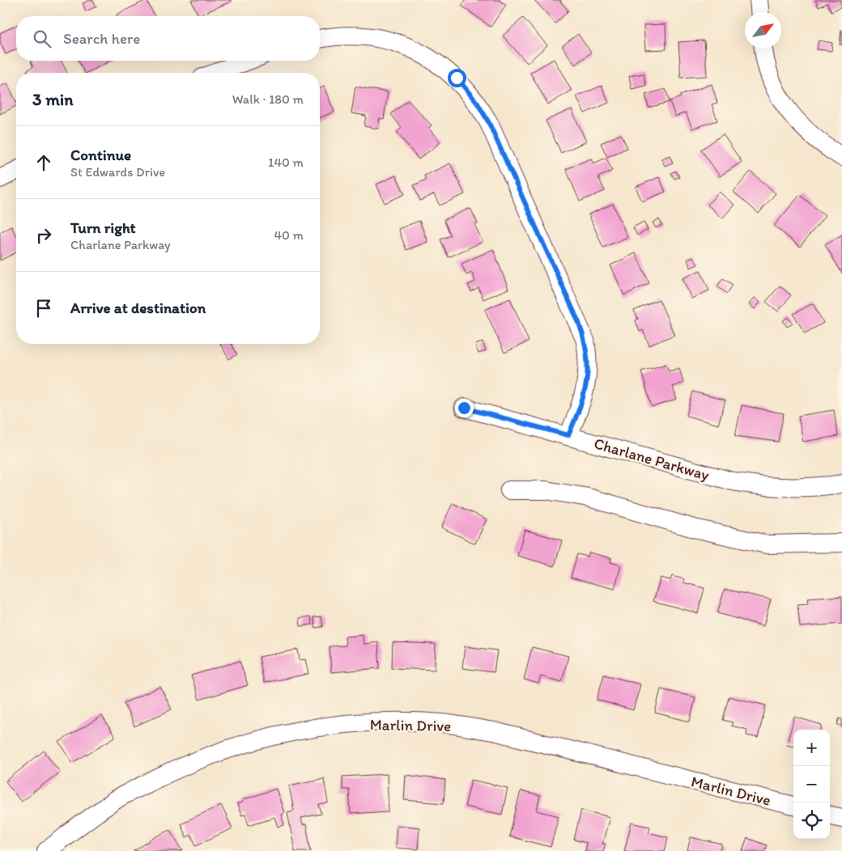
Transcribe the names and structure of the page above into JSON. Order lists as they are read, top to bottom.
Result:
{
  "streets": {
    "street": ["Charlane Parkway", "Marlin Drive"]
  },
  "north": "top right",
  "page": {
    "search": "Search here",
    "heading": ["3 min", "Walk · 180 m"],
    "list": [
      ["Continue", "St Edwards Drive", "140 m"],
      ["Turn right", "Charlane Parkway", "40 m"],
      "Arrive at destination"
    ],
    "map_buttons": ["+", "−"]
  }
}
